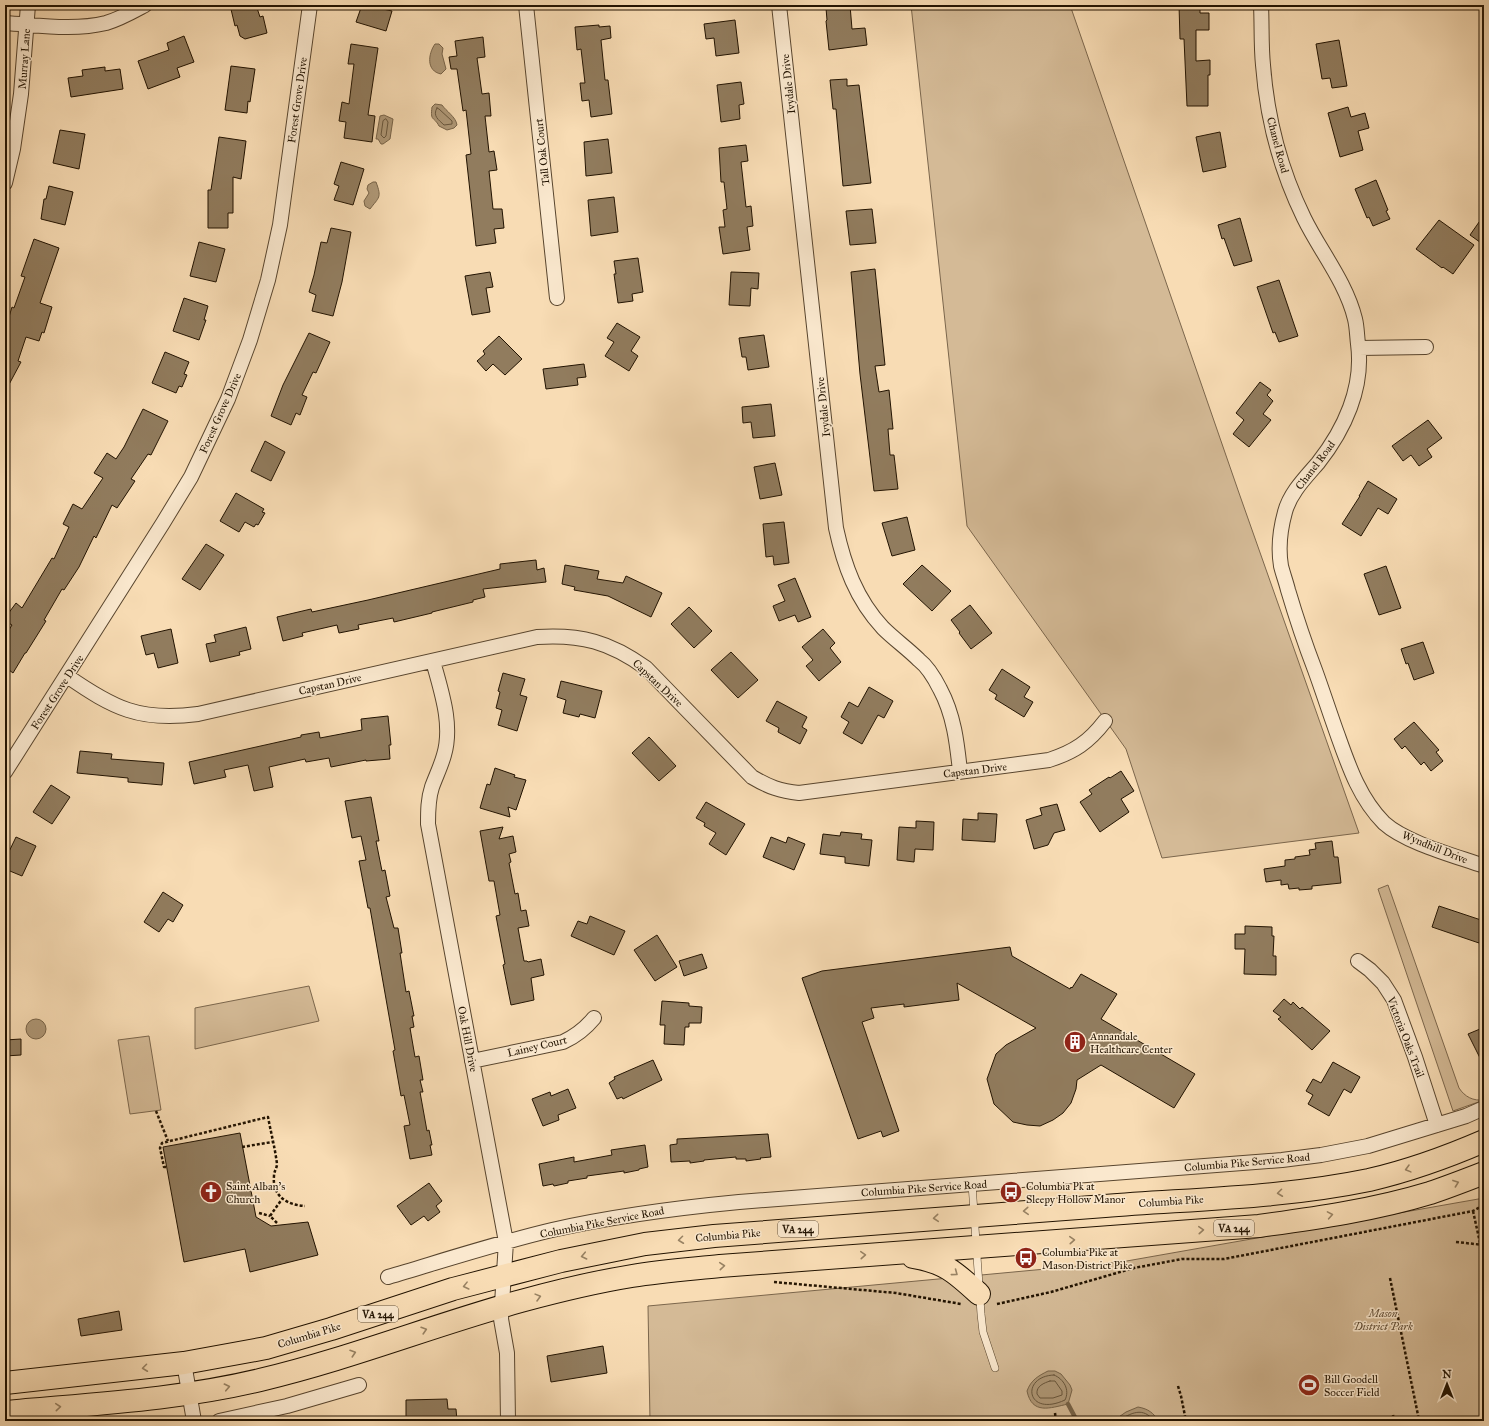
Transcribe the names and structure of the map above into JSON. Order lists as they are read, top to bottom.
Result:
{
  "streets": {
    "main road": ["Columbia Pike", "VA 244"],
    "street": [
      "Murray Lane",
      "Ivydale Drive",
      "Forest Grove Drive",
      "Chanel Road",
      "Tall Oak Court",
      "Capstan Drive",
      "Wyndhill Drive",
      "Victoria Oaks Trail",
      "Oak Hill Drive",
      "Lainey Court",
      "Columbia Pike Service Road"
    ]
  },
  "crossings": [
    ["Ivydale Drive", "Capstan Drive"],
    ["Forest Grove Drive", "Capstan Drive"],
    ["Chanel Road", "Wyndhill Drive"],
    ["Capstan Drive", "Oak Hill Drive"],
    ["Victoria Oaks Trail", "Columbia Pike Service Road"],
    ["Oak Hill Drive", "Lainey Court"],
    ["Oak Hill Drive", "Columbia Pike Service Road"],
    ["Oak Hill Drive", "Columbia Pike"],
    ["Oak Hill Drive", "VA 244"]
  ],
  "parks": ["Mason District Park"],
  "places": {
    "building": ["Annandale Healthcare Center"],
    "church": ["Saint Alban's Church"],
    "bus stop": ["Columbia Pk at Sleepy Hollow Manor", "Columbia Pike at Mason District Pike"],
    "sports": ["Bill Goodell Soccer Field"]
  },
  "north": "top"
}
